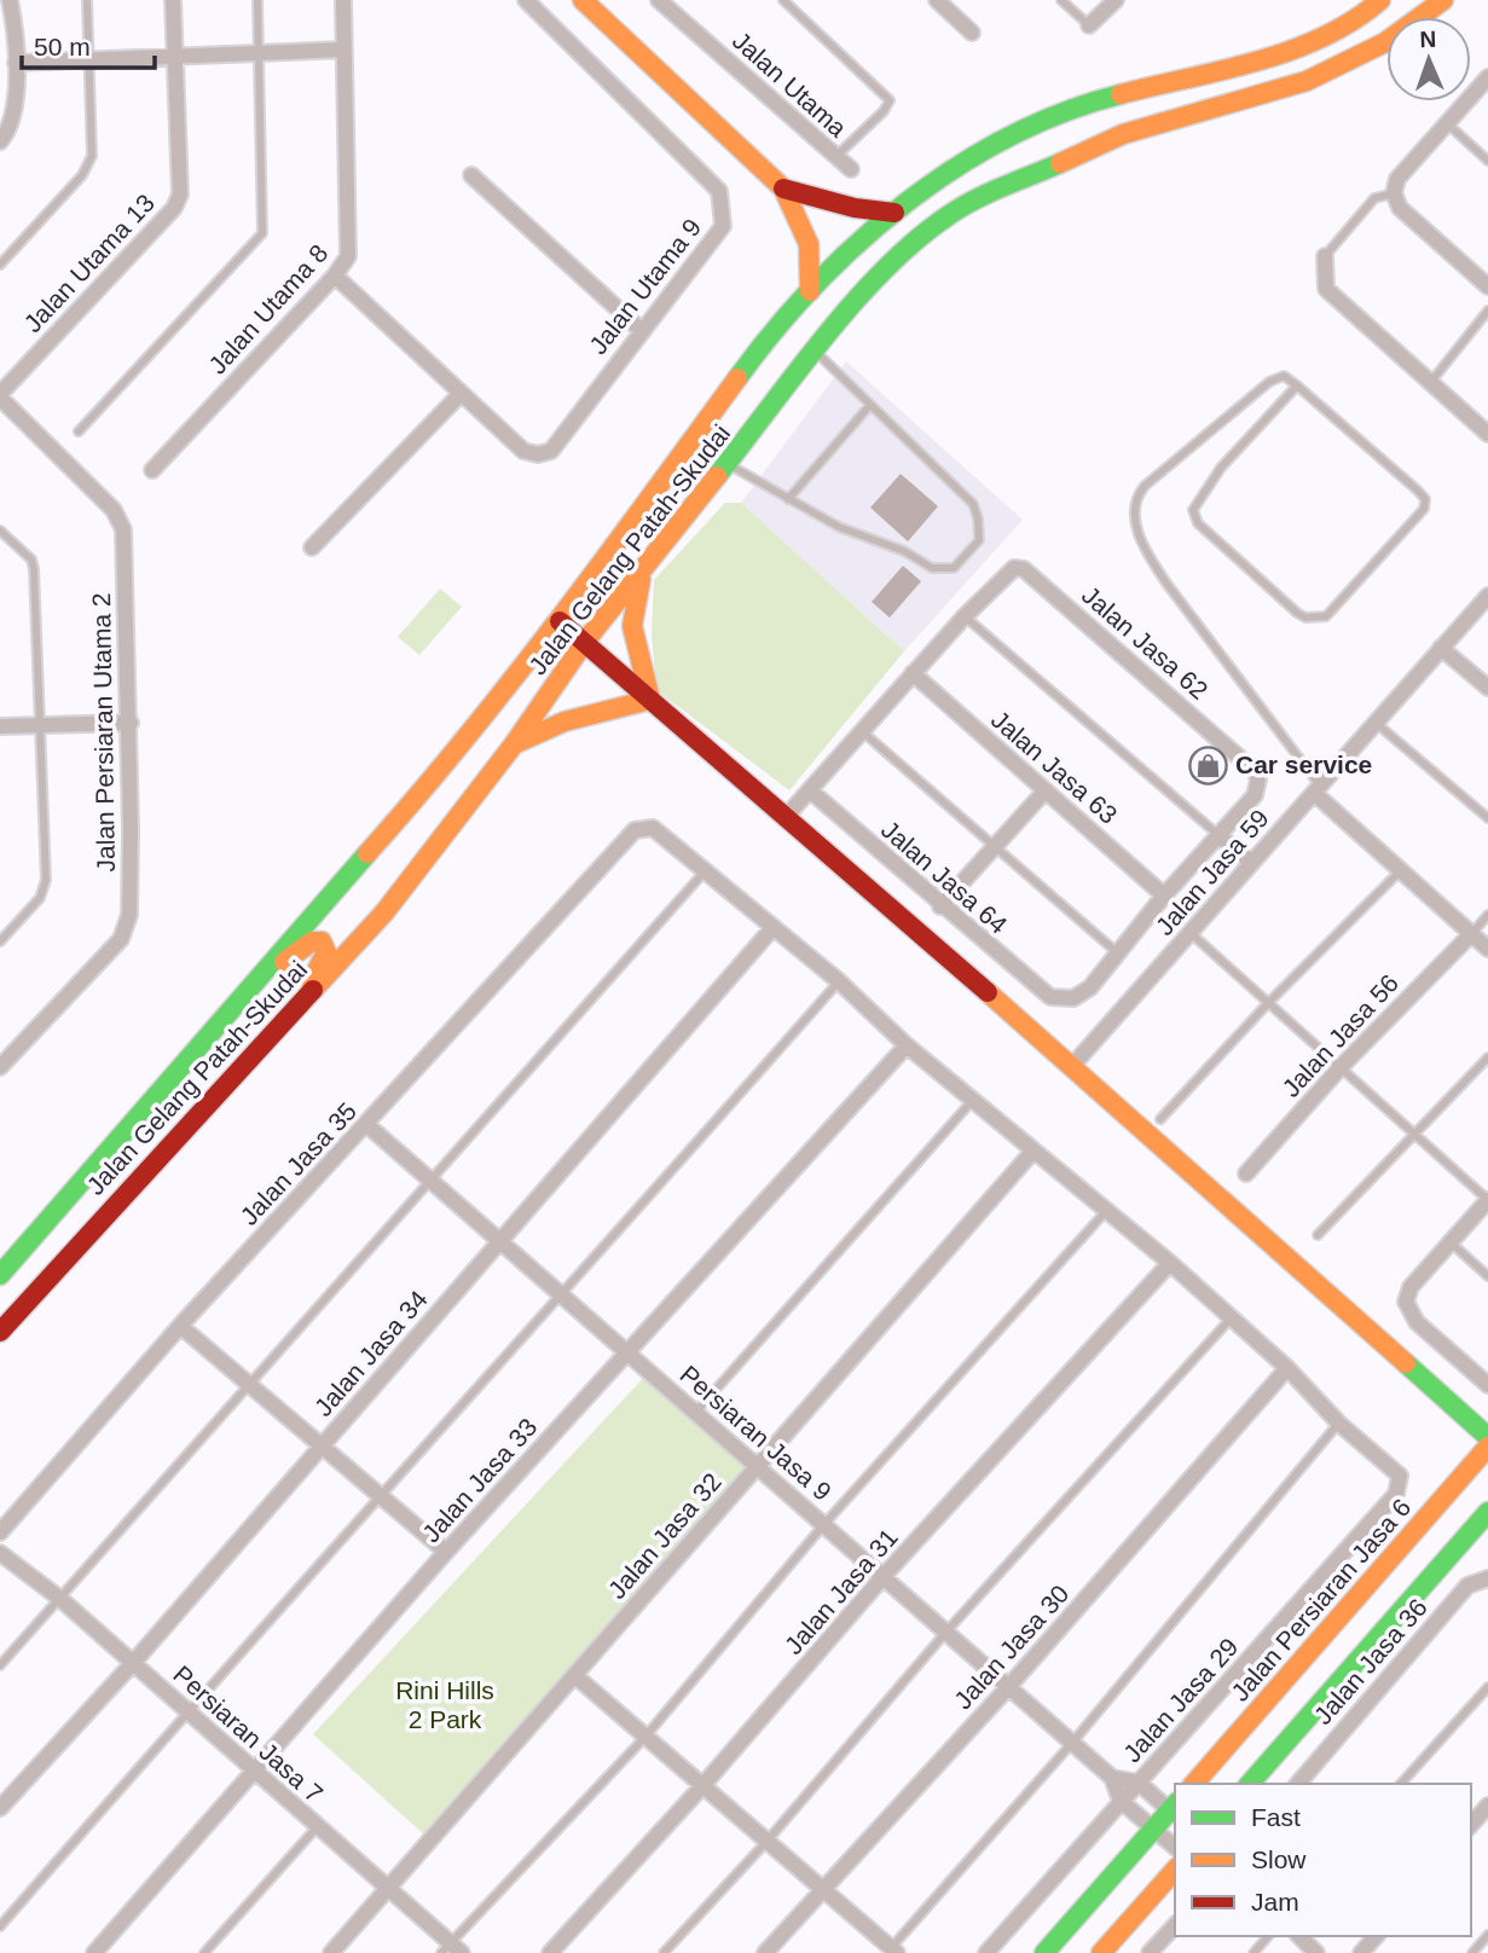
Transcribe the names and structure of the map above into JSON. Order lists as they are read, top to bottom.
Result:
{
  "streets": {
    "main road": ["Jalan Gelang Patah-Skudai", "Jalan Persiaran Jasa 6"],
    "street": [
      "Jalan Utama",
      "Jalan Utama 13",
      "Jalan Utama 9",
      "Jalan Utama 8",
      "Jalan Jasa 62",
      "Jalan Persiaran Utama 2",
      "Jalan Jasa 63",
      "Jalan Jasa 59",
      "Jalan Jasa 64",
      "Jalan Jasa 56",
      "Jalan Jasa 35",
      "Jalan Jasa 34",
      "Persiaran Jasa 9",
      "Jalan Jasa 33",
      "Jalan Jasa 32",
      "Jalan Jasa 31",
      "Jalan Jasa 30",
      "Jalan Jasa 36",
      "Jalan Jasa 29",
      "Persiaran Jasa 7"
    ]
  },
  "crossings": [
    ["Jalan Utama 13", "Jalan Persiaran Utama 2"],
    ["Jalan Utama 9", "Jalan Utama 8"],
    ["Jalan Jasa 62", "Jalan Jasa 63"],
    ["Jalan Jasa 62", "Jalan Jasa 64"],
    ["Jalan Jasa 35", "Persiaran Jasa 9"],
    ["Jalan Jasa 34", "Persiaran Jasa 9"],
    ["Jalan Jasa 34", "Persiaran Jasa 7"],
    ["Persiaran Jasa 9", "Jalan Jasa 33"],
    ["Persiaran Jasa 9", "Jalan Jasa 32"],
    ["Persiaran Jasa 9", "Jalan Jasa 31"],
    ["Persiaran Jasa 9", "Jalan Jasa 30"],
    ["Persiaran Jasa 9", "Jalan Jasa 29"],
    ["Jalan Jasa 33", "Persiaran Jasa 7"],
    ["Jalan Jasa 32", "Persiaran Jasa 7"]
  ],
  "parks": ["Rini Hills 2 Park"],
  "places": {
    "shop": ["Car service"]
  },
  "legend": ["Fast", "Slow", "Jam"],
  "scale_bar": "50 m",
  "north": "top"
}
